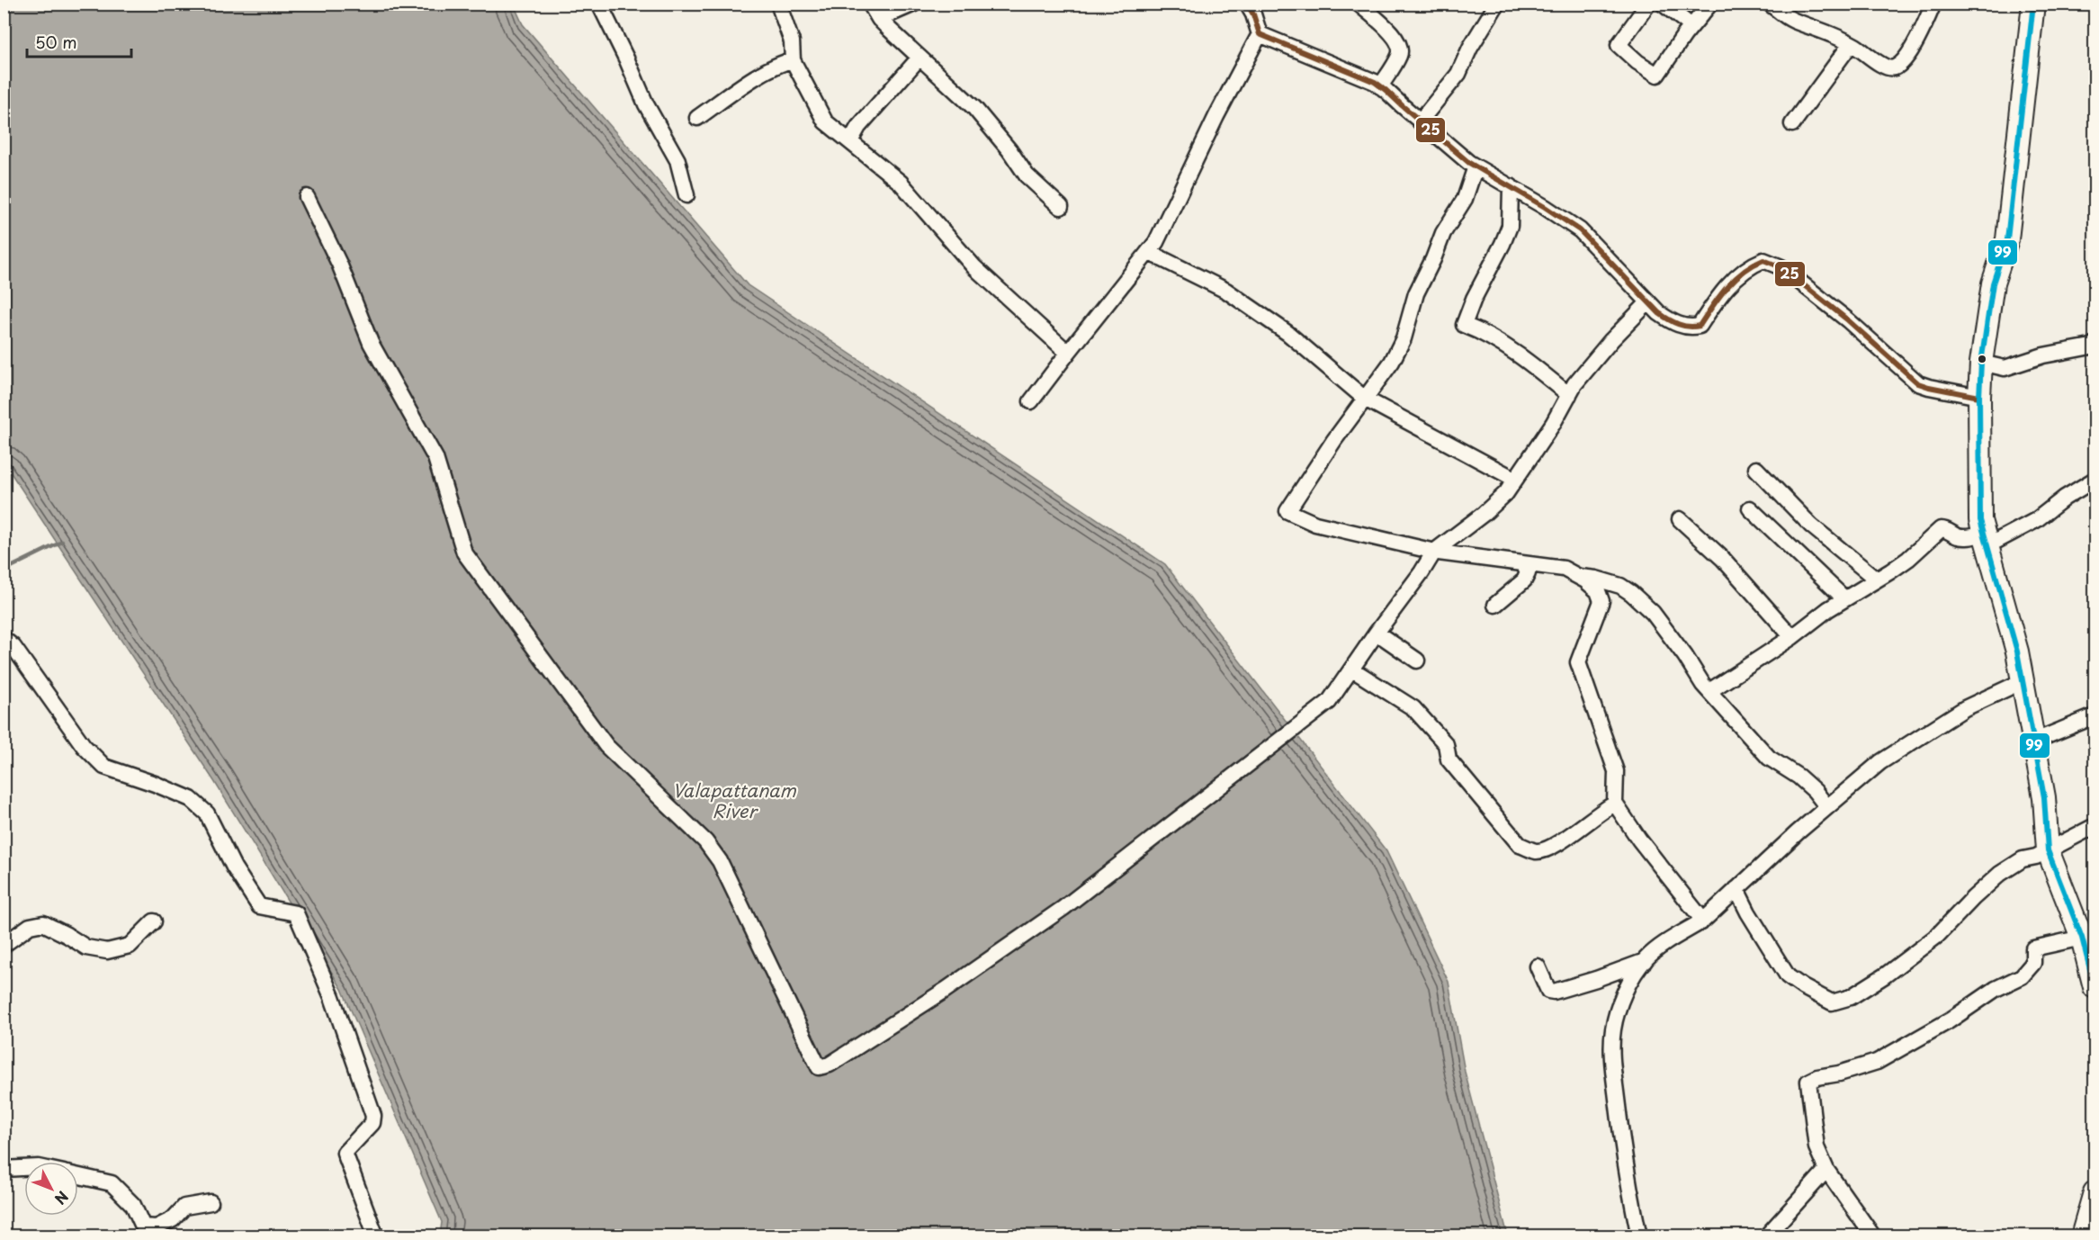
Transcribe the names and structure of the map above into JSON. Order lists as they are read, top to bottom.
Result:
{
  "water": ["Valapattanam River"],
  "lines": ["transit line 25", "transit line 99"],
  "scale_bar": "50 m",
  "north": "bottom right"
}
